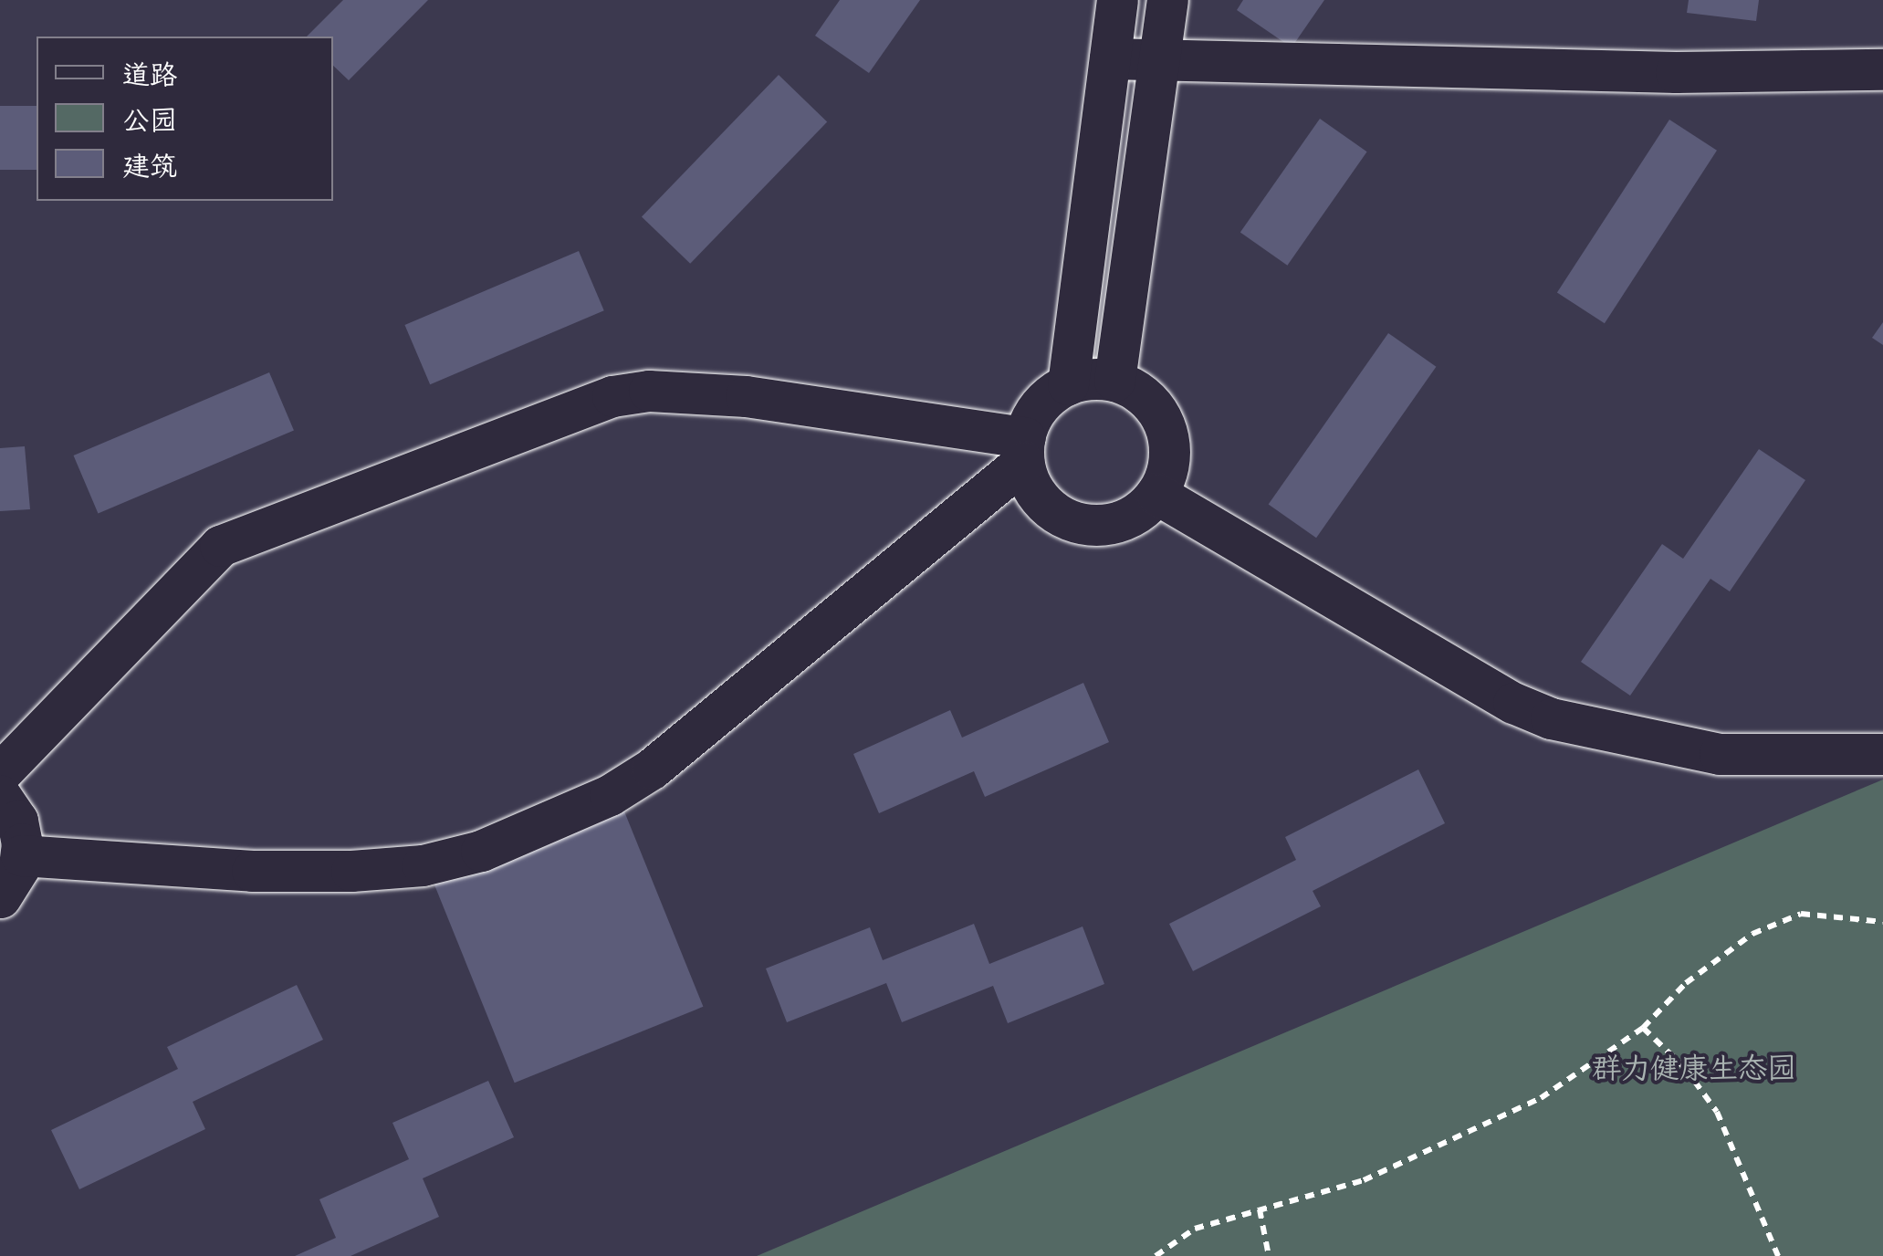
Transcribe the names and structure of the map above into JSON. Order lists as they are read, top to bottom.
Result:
{
  "parks": ["群力健康生态园"],
  "legend": ["道路", "公园", "建筑"]
}
